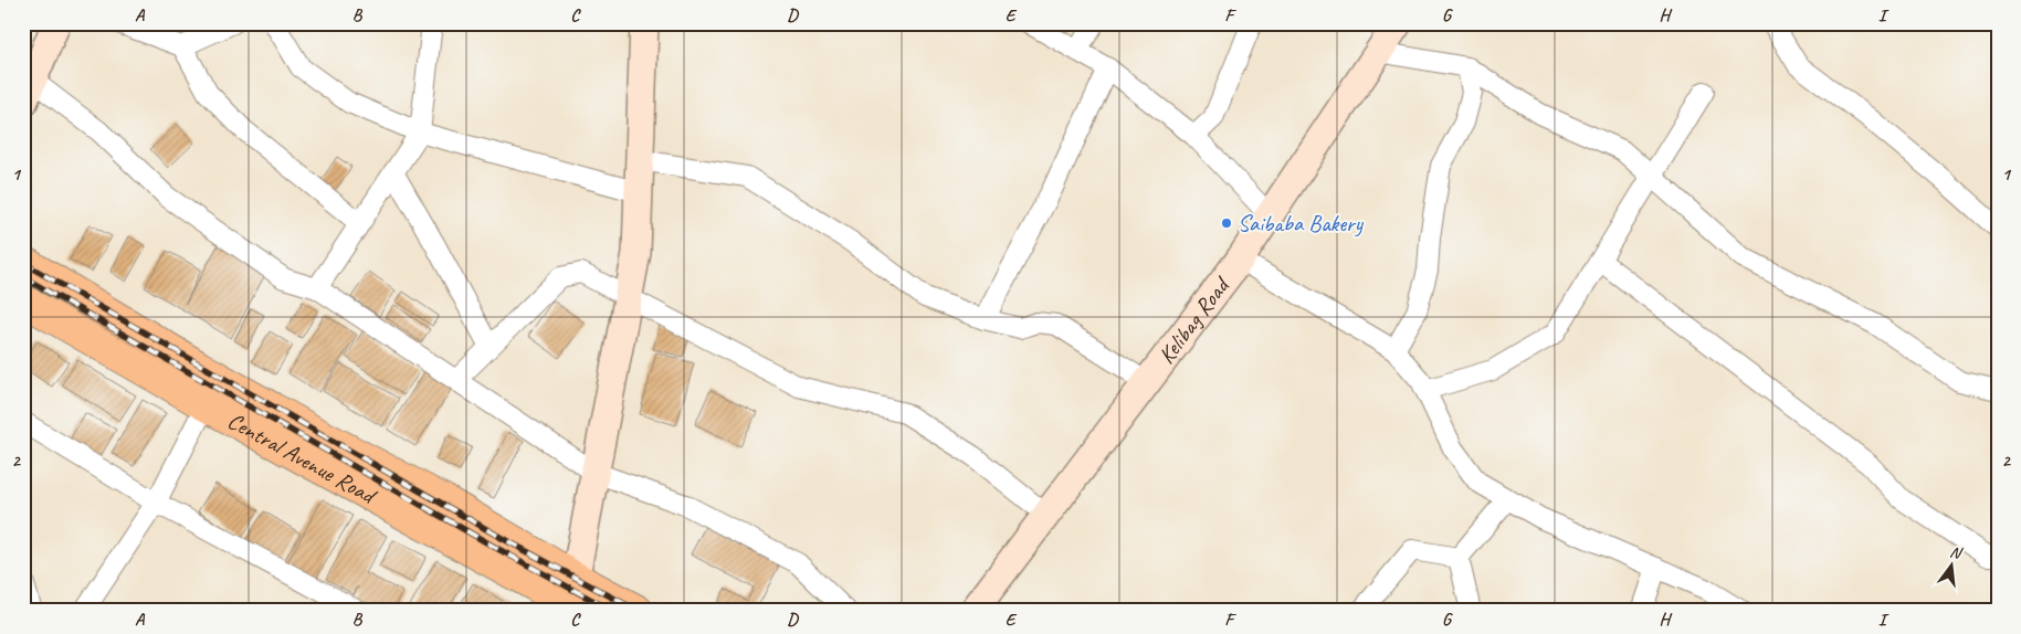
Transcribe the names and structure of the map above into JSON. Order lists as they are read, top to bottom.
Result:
{
  "streets": {
    "main road": ["Central Avenue Road"],
    "street": ["Kelibag Road"]
  },
  "places": ["Saibaba Bakery"],
  "north": "top",
  "grid": {
    "columns": [
      "A",
      "B",
      "C",
      "D",
      "E",
      "F",
      "G",
      "H",
      "I"
    ],
    "rows": ["1", "2"]
  }
}
